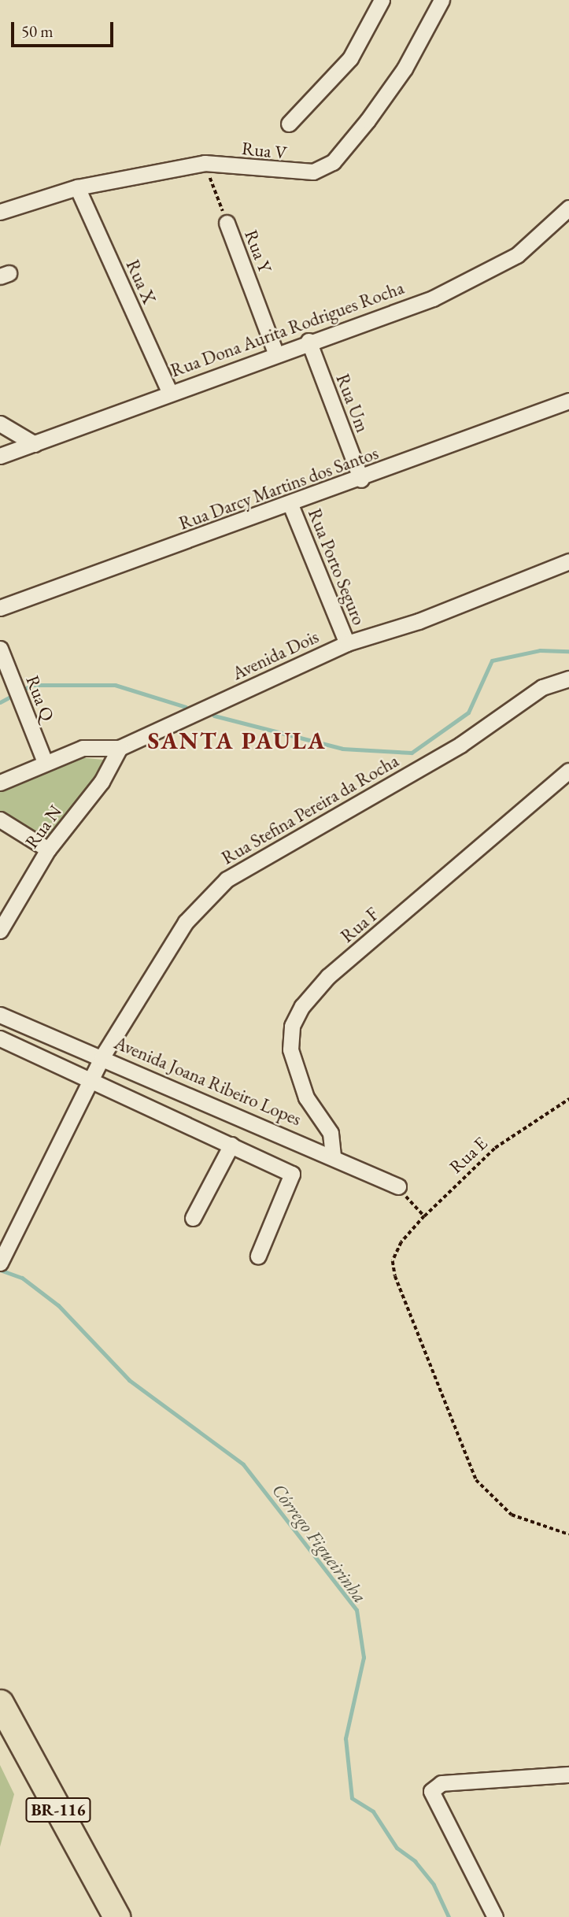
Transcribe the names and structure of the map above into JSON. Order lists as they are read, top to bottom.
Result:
{
  "streets": {
    "highway": ["BR-116"],
    "street": [
      "Rua V",
      "Rua Y",
      "Rua X",
      "Rua Dona Aurita Rodrigues Rocha",
      "Rua Um",
      "Rua Darcy Martins dos Santos",
      "Rua Porto Seguro",
      "Avenida Dois",
      "Rua Q",
      "Rua Stefina Pereira da Rocha",
      "Rua N",
      "Rua F",
      "Avenida Joana Ribeiro Lopes"
    ],
    "path": ["Rua E"]
  },
  "crossings": [
    ["Rua V", "Rua Y"],
    ["Rua V", "Rua X"],
    ["Rua Y", "Rua Dona Aurita Rodrigues Rocha"],
    ["Rua X", "Rua Dona Aurita Rodrigues Rocha"],
    ["Rua Dona Aurita Rodrigues Rocha", "Rua Um"],
    ["Rua Um", "Rua Darcy Martins dos Santos"],
    ["Rua Darcy Martins dos Santos", "Rua Porto Seguro"],
    ["Rua Porto Seguro", "Avenida Dois"],
    ["Avenida Dois", "Rua Q"],
    ["Avenida Dois", "Rua N"],
    ["Rua Stefina Pereira da Rocha", "Avenida Joana Ribeiro Lopes"],
    ["Rua F", "Avenida Joana Ribeiro Lopes"]
  ],
  "districts": ["SANTA PAULA"],
  "water": ["Córrego Figueirinha"],
  "scale_bar": "50 m"
}
